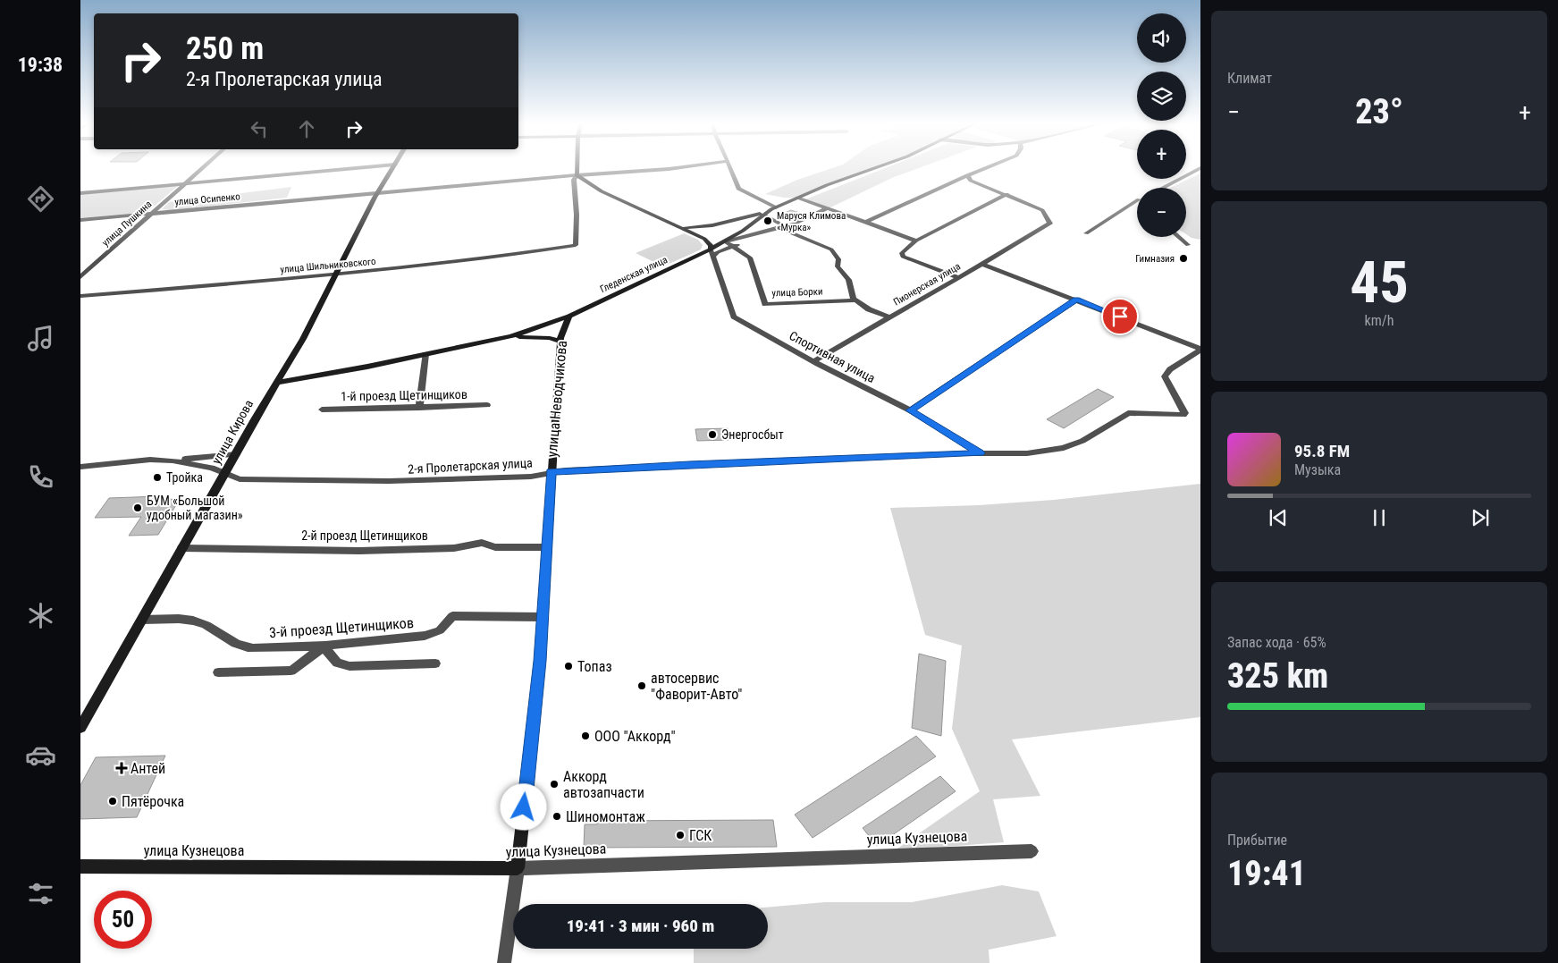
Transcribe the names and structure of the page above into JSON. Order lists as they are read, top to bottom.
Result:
{
  "streets": {
    "main road": [
      "Гледенская улица",
      "улица Неводчикова",
      "улица Кирова",
      "улица Кузнецова"
    ],
    "street": [
      "улица Осипенко",
      "улица Пушкина",
      "улица Шильниковского",
      "Пионерская улица",
      "улица Борки",
      "Спортивная улица",
      "1-й проезд Щетинщиков",
      "2-я Пролетарская улица",
      "2-й проезд Щетинщиков",
      "3-й проезд Щетинщиков"
    ]
  },
  "crossings": [
    ["улица Осипенко", "улица Пушкина"],
    ["улица Осипенко", "улица Шильниковского"],
    ["улица Осипенко", "улица Кирова"],
    ["улица Шильниковского", "улица Кирова"],
    ["Гледенская улица", "улица Борки"],
    ["Гледенская улица", "Спортивная улица"],
    ["Гледенская улица", "улица Неводчикова"],
    ["Гледенская улица", "улица Кирова"],
    ["Пионерская улица", "Спортивная улица"],
    ["Спортивная улица", "2-я Пролетарская улица"],
    ["улица Неводчикова", "2-я Пролетарская улица"],
    ["улица Неводчикова", "2-й проезд Щетинщиков"],
    ["улица Неводчикова", "3-й проезд Щетинщиков"],
    ["улица Неводчикова", "улица Кузнецова"],
    ["улица Кирова", "2-я Пролетарская улица"],
    ["улица Кирова", "2-й проезд Щетинщиков"],
    ["улица Кирова", "3-й проезд Щетинщиков"]
  ],
  "places": {
    "other": [
      "Маруся Климова «Мурка»",
      "Гимназия",
      "Энергосбыт",
      "Тройка",
      "БУМ «Большой удобный магазин»",
      "Топаз",
      "автосервис \"Фаворит-Авто\"",
      "ООО \"Аккорд\"",
      "Аккорд автозапчасти",
      "Пятёрочка",
      "Шиномонтаж",
      "ГСК"
    ],
    "health": ["Антей"]
  },
  "page": {
    "tabs": "19:38",
    "tile": [
      "Климат",
      ["45", "km/h"],
      ["Запас хода · 65%", "325 km"],
      ["Прибытие", "19:41"]
    ],
    "map_buttons": ["+", "−"],
    "turn": ["250 m", "2-я Пролетарская улица"],
    "heat": ["−", "23°", "+"],
    "song": ["95.8 FM", "Музыка"],
    "limit": "50",
    "trip": "19:41 · 3 мин · 960 m"
  }
}
